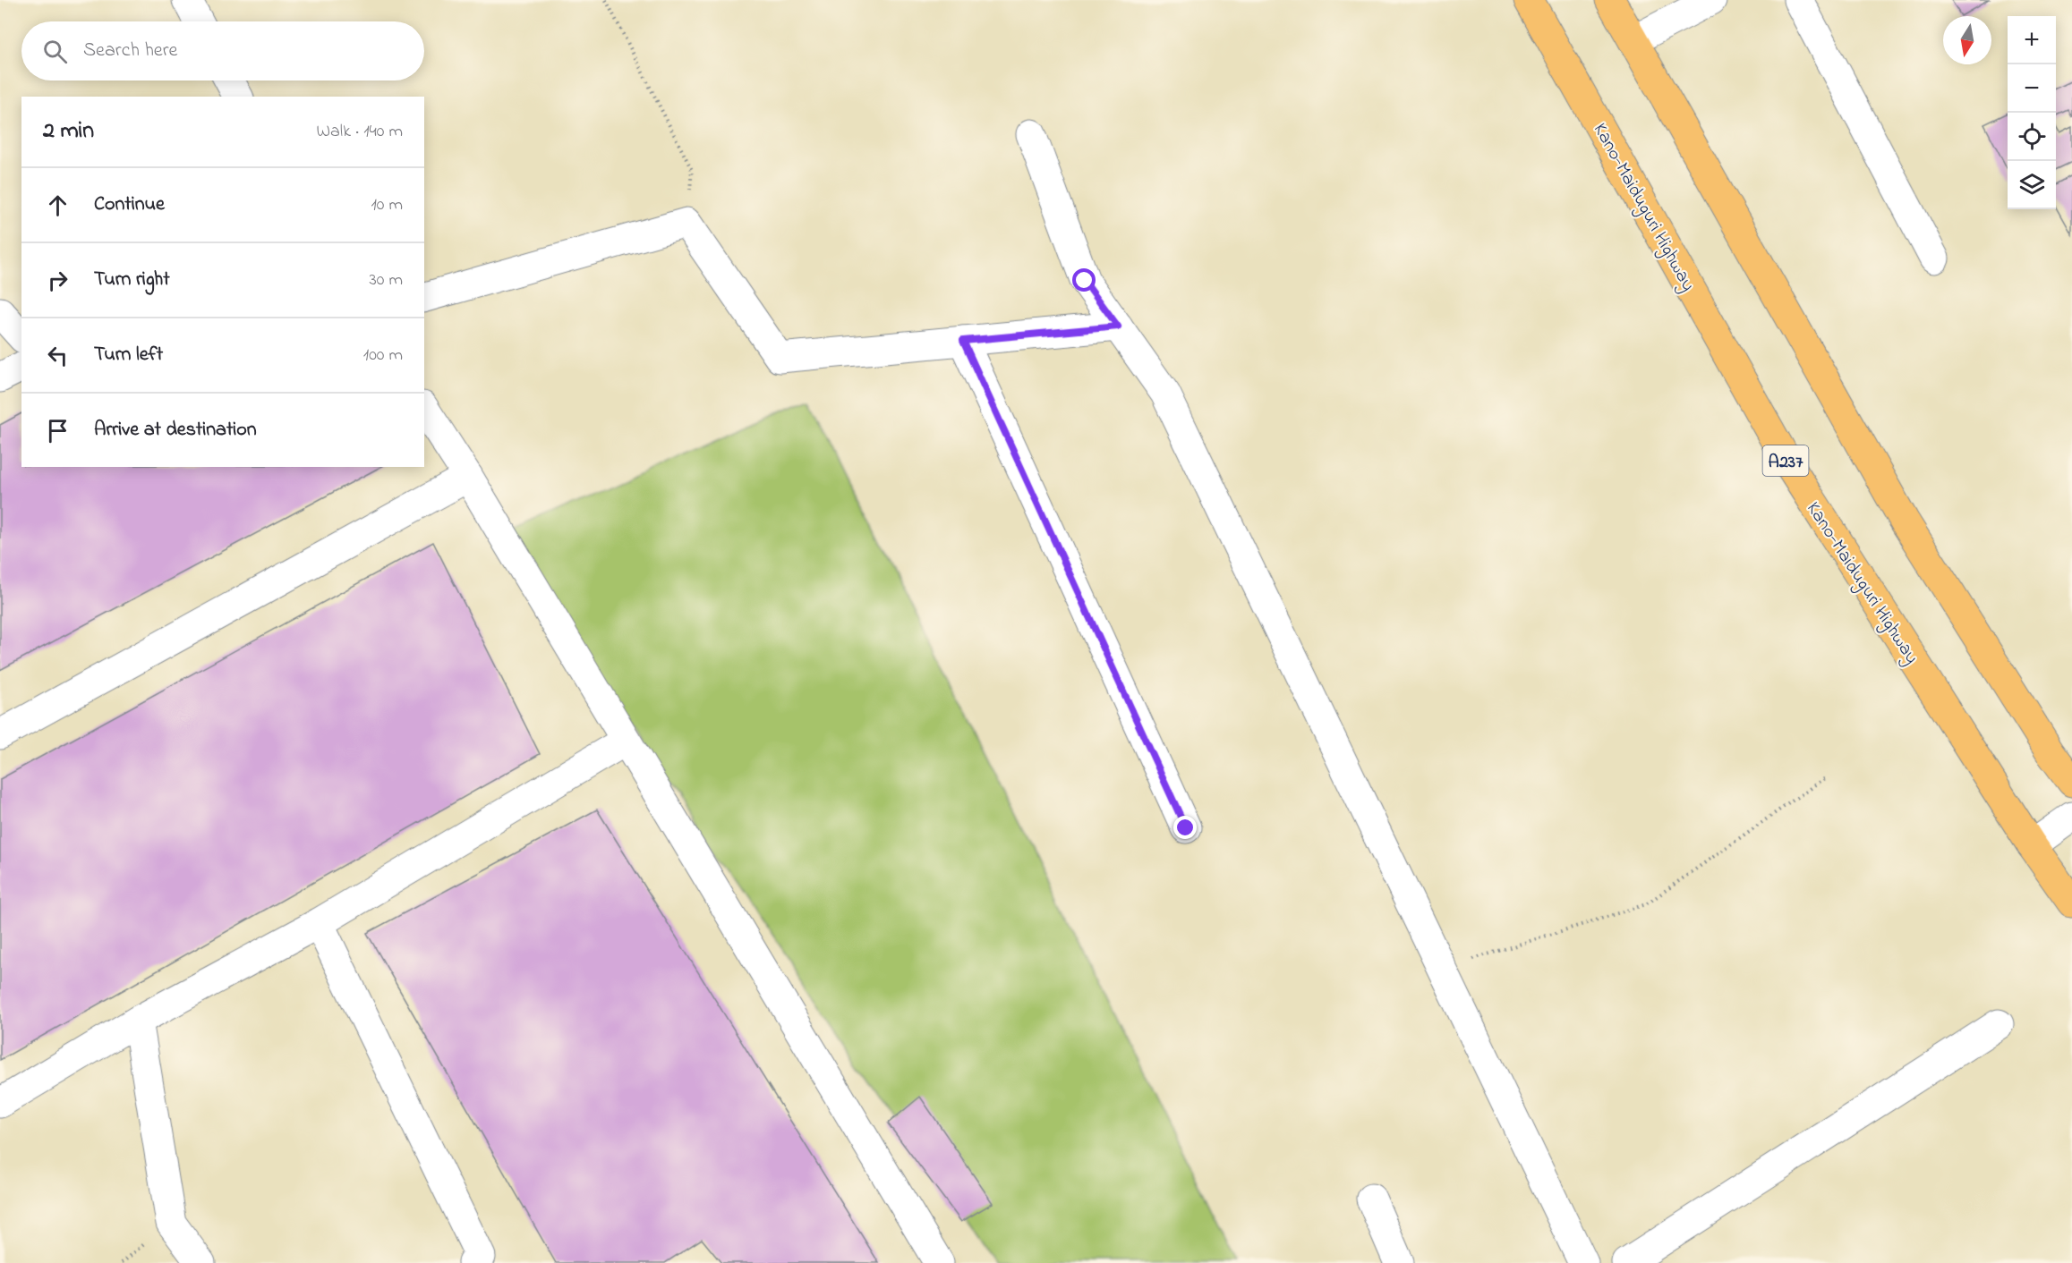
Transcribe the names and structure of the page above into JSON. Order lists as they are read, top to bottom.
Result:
{
  "streets": {
    "highway": ["Kano-Maiduguri Highway", "A237"]
  },
  "north": "bottom",
  "page": {
    "map_buttons": ["+", "−"],
    "search": "Search here",
    "heading": ["2 min", "Walk · 140 m"],
    "list": [
      ["Continue", "10 m"],
      ["Turn right", "30 m"],
      ["Turn left", "100 m"],
      "Arrive at destination"
    ]
  }
}
